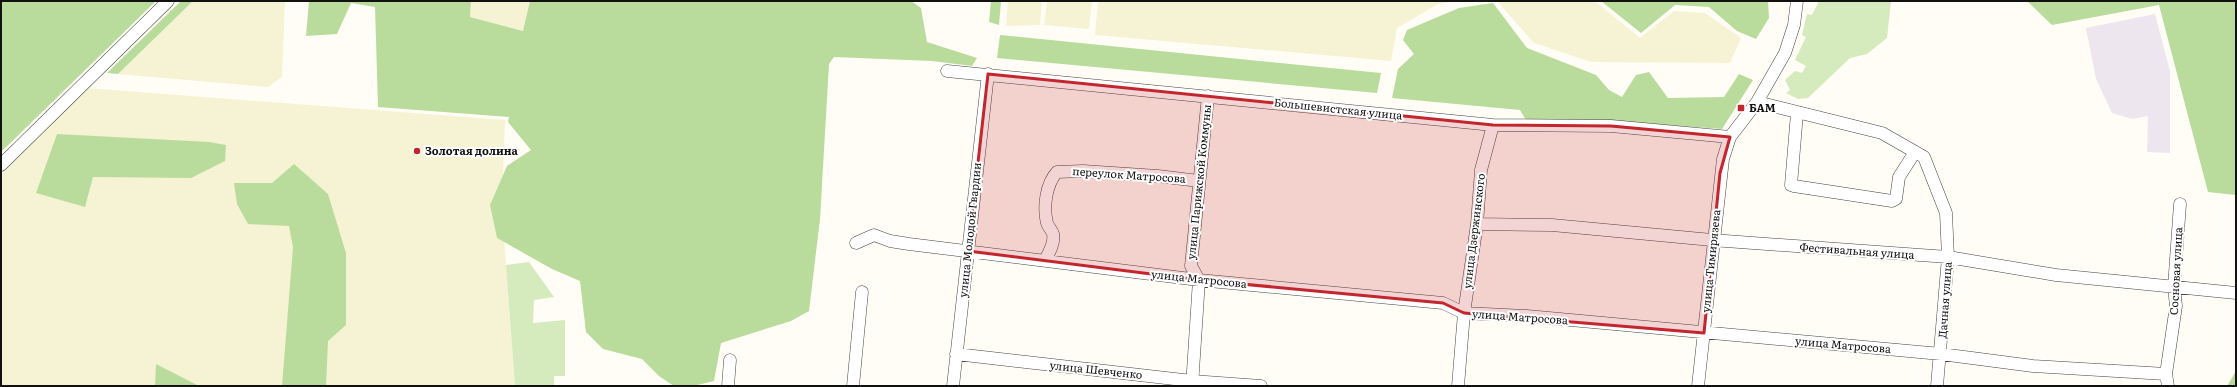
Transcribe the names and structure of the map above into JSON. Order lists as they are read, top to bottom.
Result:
{
  "streets": {
    "street": [
      "Большевистская улица",
      "переулок Матросова",
      "улица Парижской Коммуны",
      "улица Молодой Гвардии",
      "улица Дзержинского",
      "Фестивальная улица",
      "улица Тимирязева",
      "Сосновая улица",
      "улица Матросова",
      "Дачная улица",
      "улица Шевченко"
    ]
  },
  "crossings": [
    ["Большевистская улица", "улица Парижской Коммуны"],
    ["Большевистская улица", "улица Молодой Гвардии"],
    ["Большевистская улица", "улица Дзержинского"],
    ["Большевистская улица", "улица Тимирязева"],
    ["переулок Матросова", "улица Парижской Коммуны"],
    ["переулок Матросова", "улица Матросова"],
    ["улица Парижской Коммуны", "улица Матросова"],
    ["улица Парижской Коммуны", "улица Шевченко"],
    ["улица Молодой Гвардии", "улица Матросова"],
    ["улица Молодой Гвардии", "улица Шевченко"],
    ["улица Дзержинского", "Фестивальная улица"],
    ["улица Дзержинского", "улица Матросова"],
    ["Фестивальная улица", "улица Тимирязева"],
    ["Фестивальная улица", "Сосновая улица"],
    ["Фестивальная улица", "Дачная улица"],
    ["улица Тимирязева", "улица Матросова"],
    ["Сосновая улица", "улица Матросова"],
    ["улица Матросова", "Дачная улица"]
  ],
  "places": {
    "transit": ["БАМ"],
    "other": ["Золотая долина"]
  }
}
